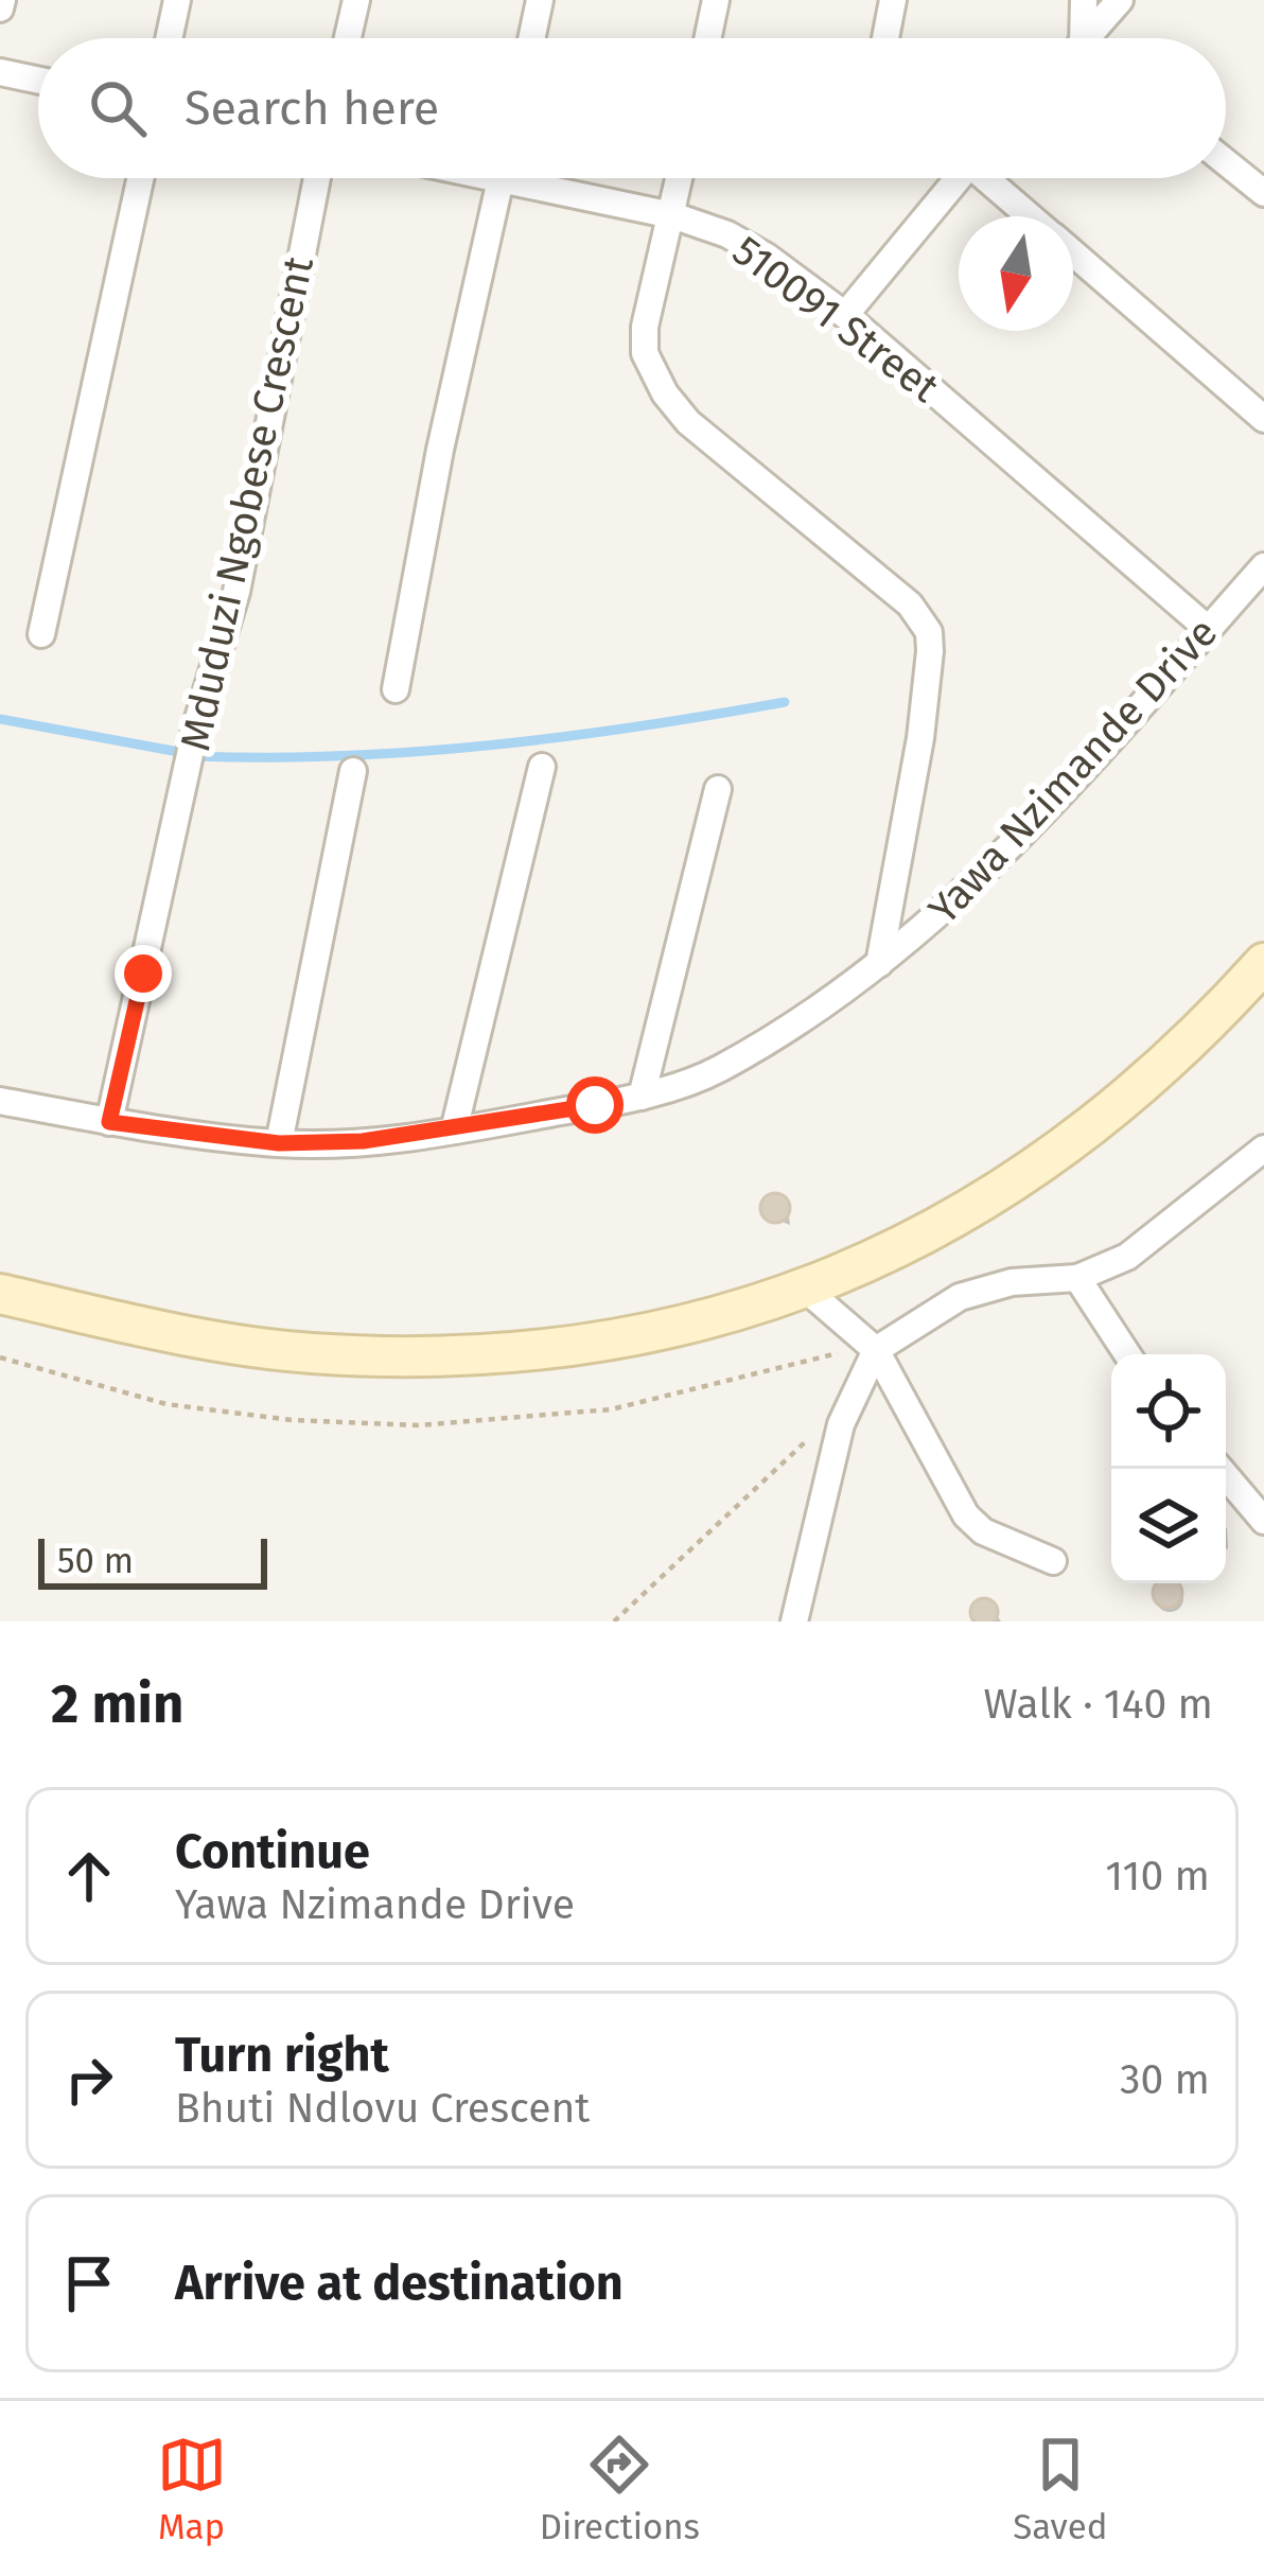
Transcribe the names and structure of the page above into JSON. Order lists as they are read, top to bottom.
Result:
{
  "streets": {
    "street": ["510091 Street", "Mduduzi Ngobese Crescent", "Yawa Nzimande Drive"]
  },
  "crossings": [
    ["510091 Street", "Yawa Nzimande Drive"],
    ["Mduduzi Ngobese Crescent", "Yawa Nzimande Drive"]
  ],
  "scale_bar": "50 m",
  "north": "bottom",
  "page": {
    "search": "Search here",
    "scale": "50 m",
    "heading": ["2 min", "Walk · 140 m"],
    "list": [
      ["Continue", "Yawa Nzimande Drive", "110 m"],
      ["Turn right", "Bhuti Ndlovu Crescent", "30 m"],
      "Arrive at destination"
    ],
    "nav": ["Map", "Directions", "Saved"]
  }
}
